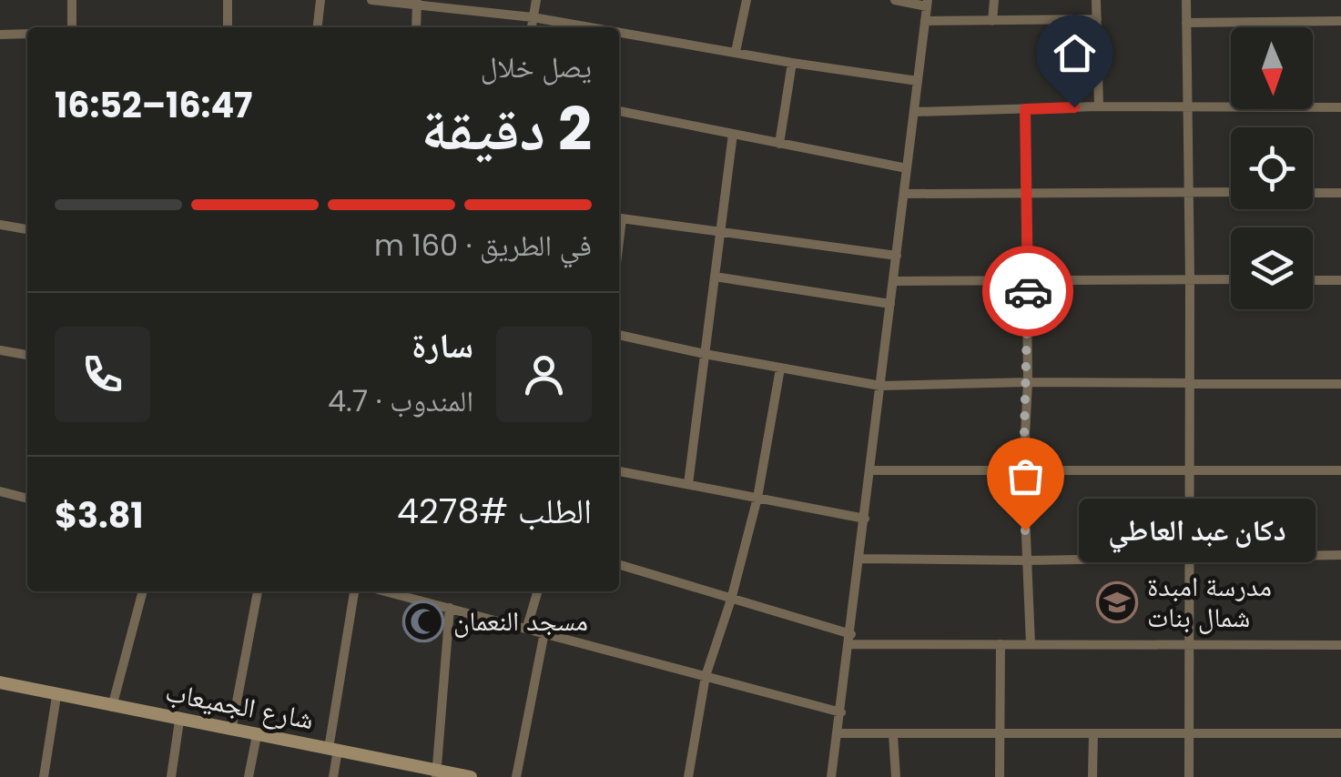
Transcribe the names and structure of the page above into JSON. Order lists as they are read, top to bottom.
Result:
{
  "streets": {
    "street": ["شارع الجميعاب"]
  },
  "places": {
    "other": ["دكان عبد العاطي"],
    "school or university": ["مدرسة امبدة شمال بنات"],
    "mosque": ["مسجد النعمان"]
  },
  "north": "bottom",
  "page": {
    "heading": ["2 دقيقة", "يصل خلال", "16:47–16:52"],
    "panel": [
      "سارة",
      "المندوب · 4.7",
      "الطلب #4278",
      "$3.81"
    ],
    "bar": "في الطريق · 160 m",
    "bubble": "دكان عبد العاطي"
  }
}
